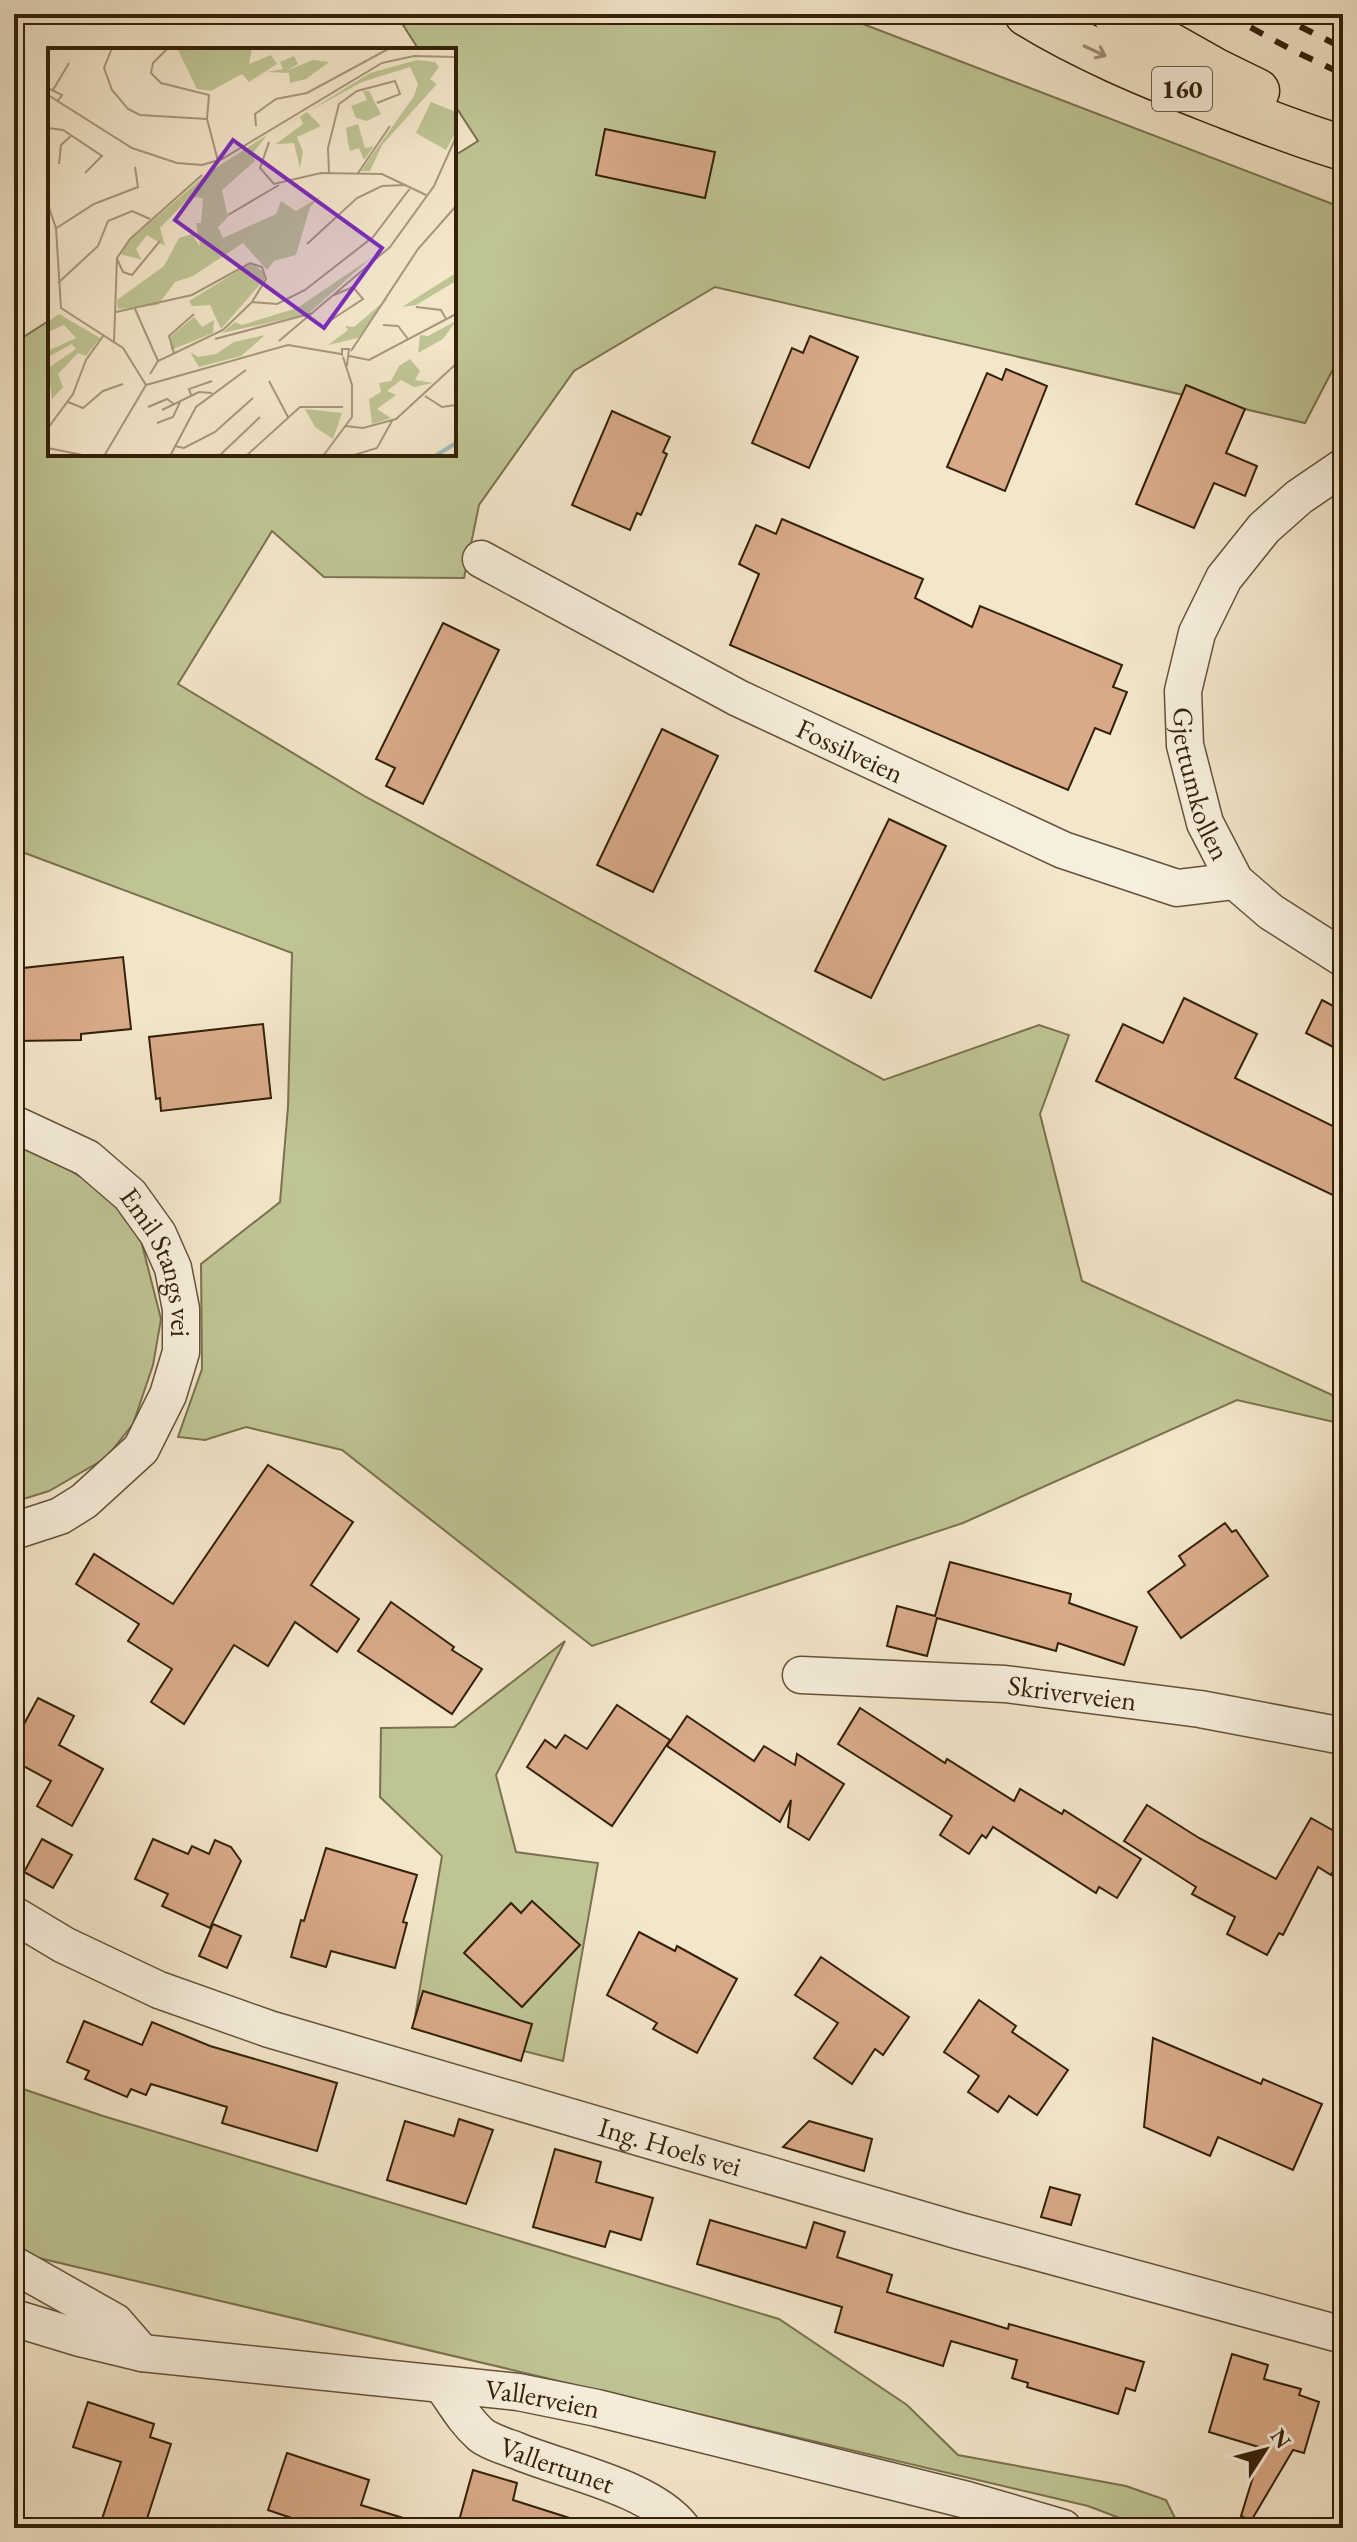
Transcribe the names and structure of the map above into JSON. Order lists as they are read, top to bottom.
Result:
{
  "streets": {
    "main road": ["160"],
    "street": [
      "Fossilveien",
      "Gjettumkollen",
      "Emil Stangs vei",
      "Skriverveien",
      "Ing. Hoels vei",
      "Vallerveien",
      "Vallertunet"
    ]
  },
  "crossings": [
    ["Fossilveien", "Gjettumkollen"],
    ["Vallerveien", "Vallertunet"]
  ],
  "north": "top right"
}
